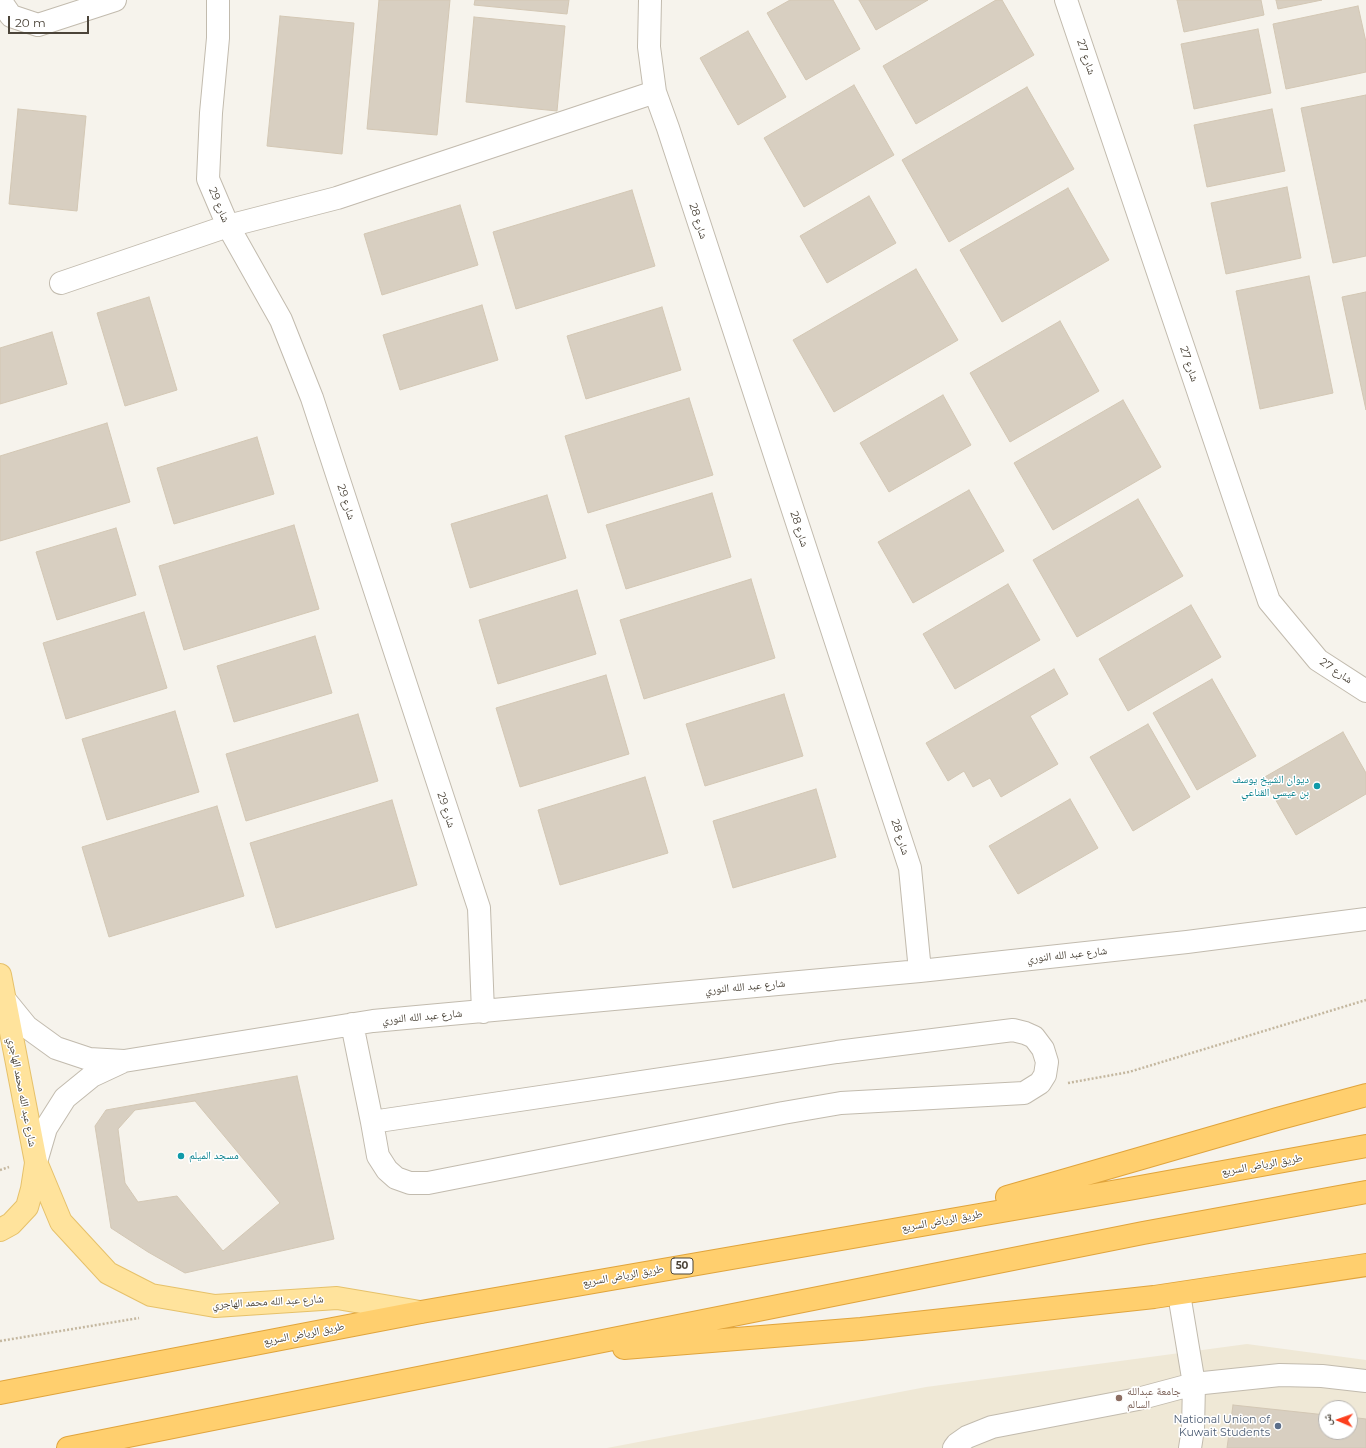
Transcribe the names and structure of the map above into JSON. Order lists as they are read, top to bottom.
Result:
{
  "streets": {
    "highway": ["طريق الرياض السريع", "50"],
    "main road": ["شارع عبد الله محمد الهاجري"],
    "street": [
      "شارع 27",
      "شارع 29",
      "شارع 28",
      "شارع عبد الله النوري"
    ]
  },
  "crossings": [
    ["شارع 29", "شارع عبد الله النوري"],
    ["شارع 28", "شارع عبد الله النوري"],
    ["شارع عبد الله النوري", "شارع عبد الله محمد الهاجري"],
    ["شارع عبد الله محمد الهاجري", "طريق الرياض السريع"]
  ],
  "places": [
    "ديوان الشيخ يوسف بن عيسى القناعي",
    "مسجد الميلم",
    "جامعة عبدالله السالم",
    "National Union of Kuwait Students"
  ],
  "scale_bar": "20 m",
  "north": "left"
}
